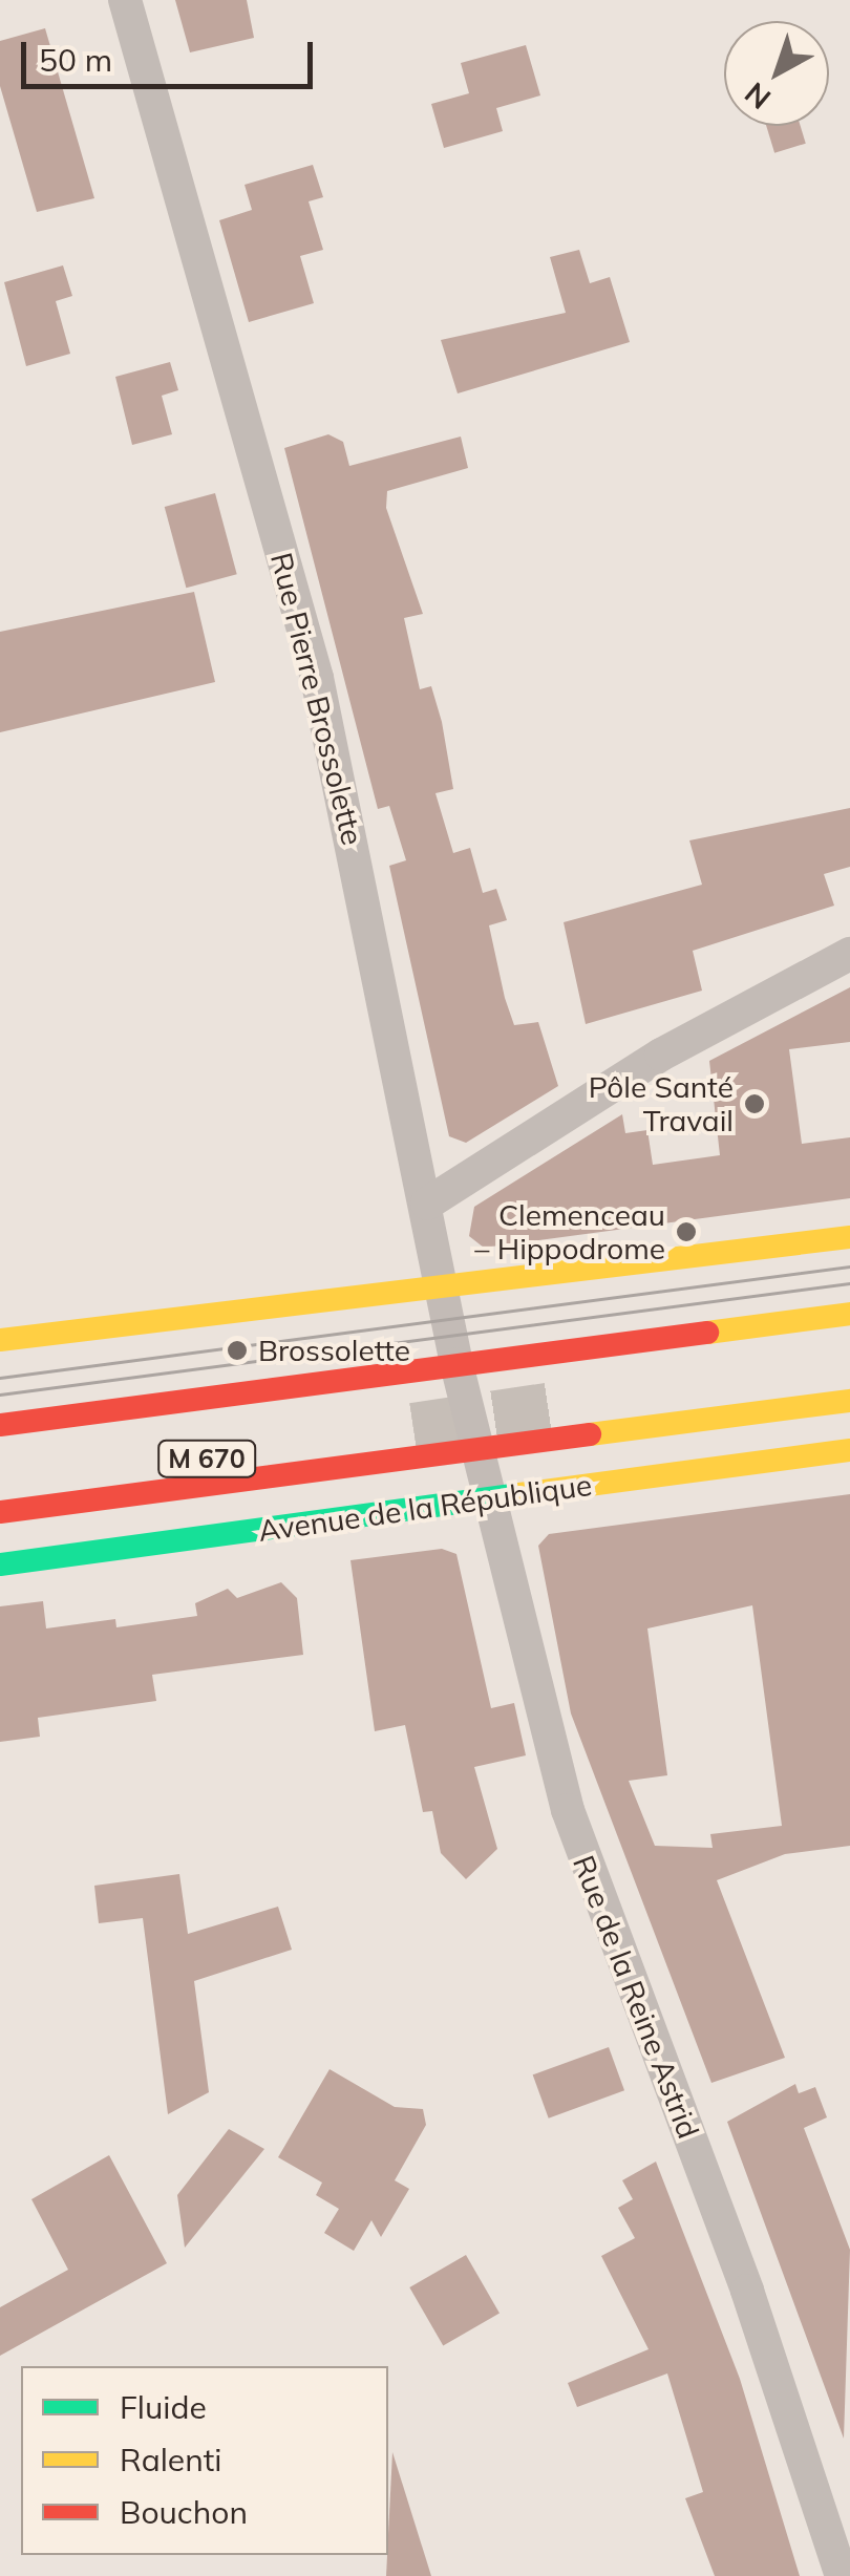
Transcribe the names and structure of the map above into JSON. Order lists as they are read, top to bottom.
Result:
{
  "streets": {
    "main road": ["M 670", "Avenue de la République"],
    "street": ["Rue Pierre Brossolette", "Rue de la Reine Astrid"]
  },
  "crossings": [
    ["Rue Pierre Brossolette", "Rue de la Reine Astrid"],
    ["Avenue de la République", "Rue de la Reine Astrid"]
  ],
  "places": ["Pôle Santé Travail", "Clemenceau – Hippodrome", "Brossolette"],
  "legend": ["Fluide", "Ralenti", "Bouchon"],
  "scale_bar": "50 m",
  "north": "bottom left"
}
